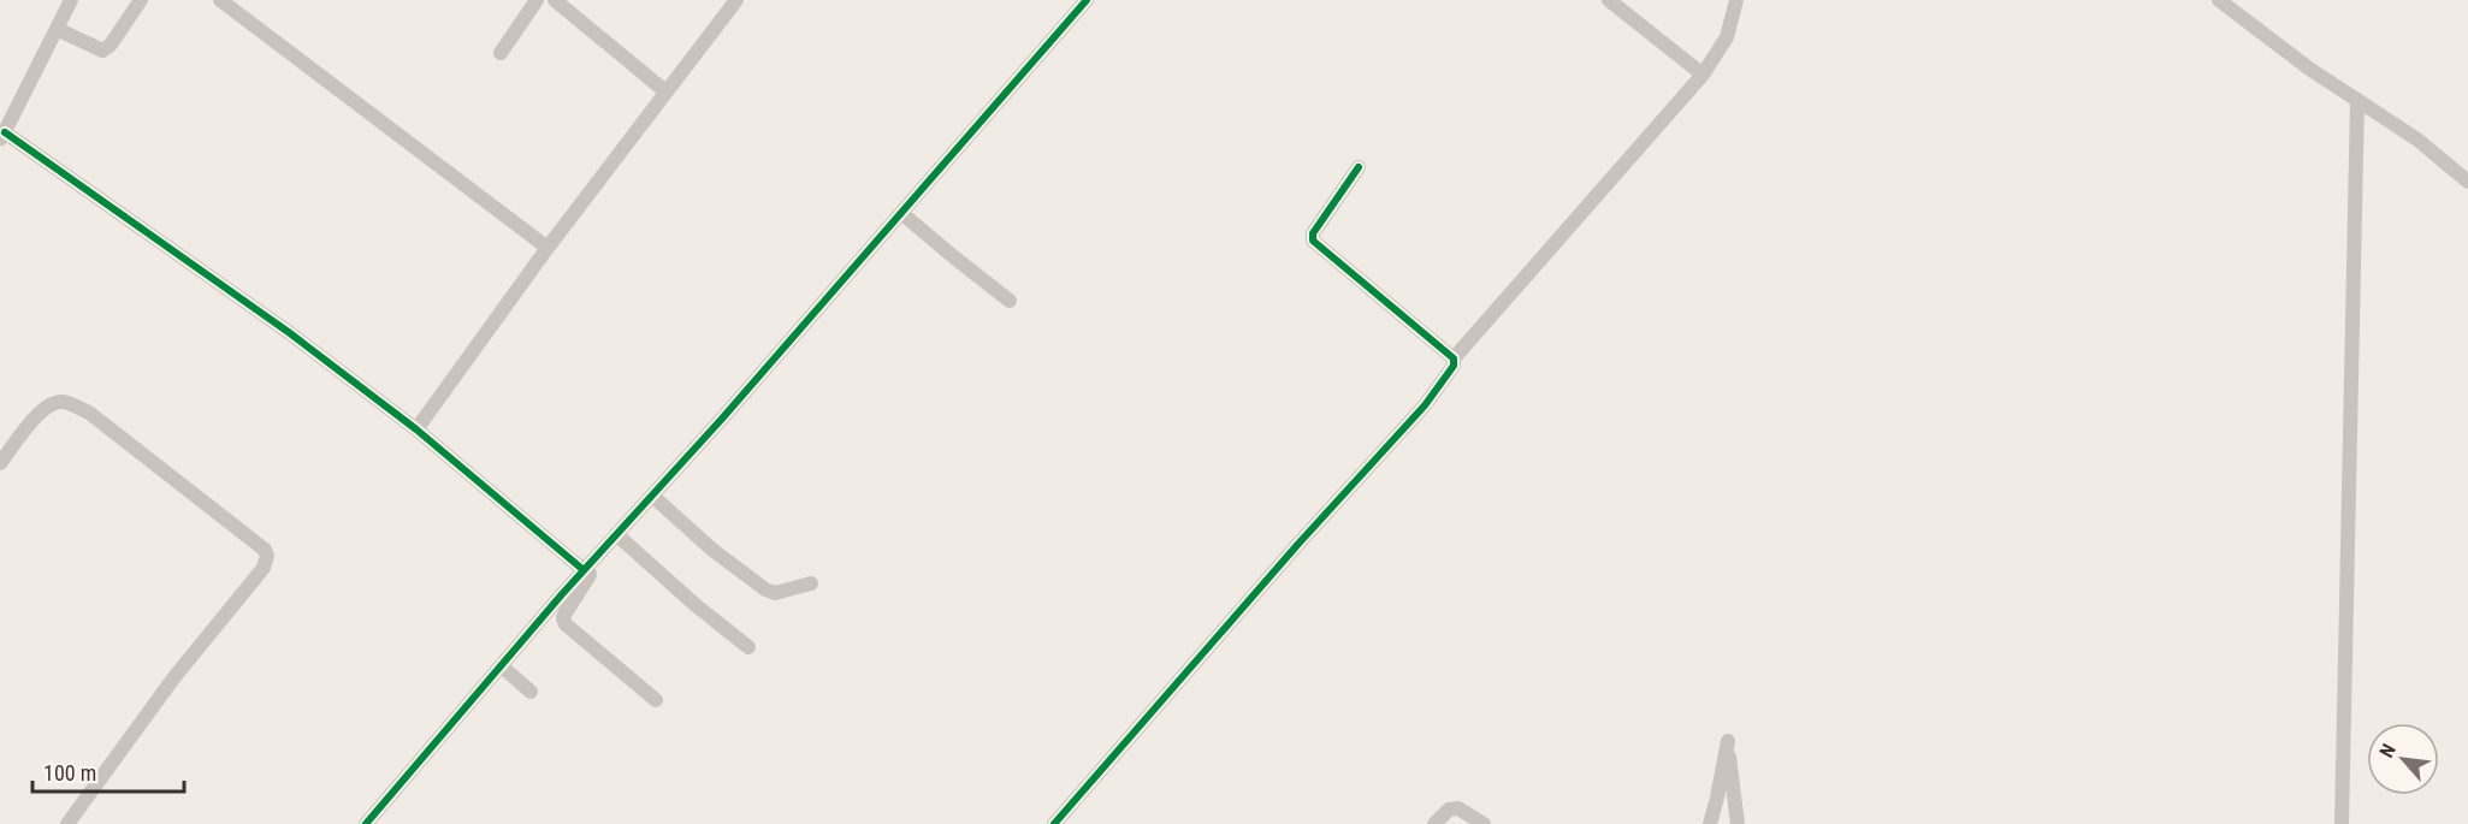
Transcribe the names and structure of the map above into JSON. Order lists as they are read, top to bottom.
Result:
{
  "scale_bar": "100 m",
  "north": "top left"
}
